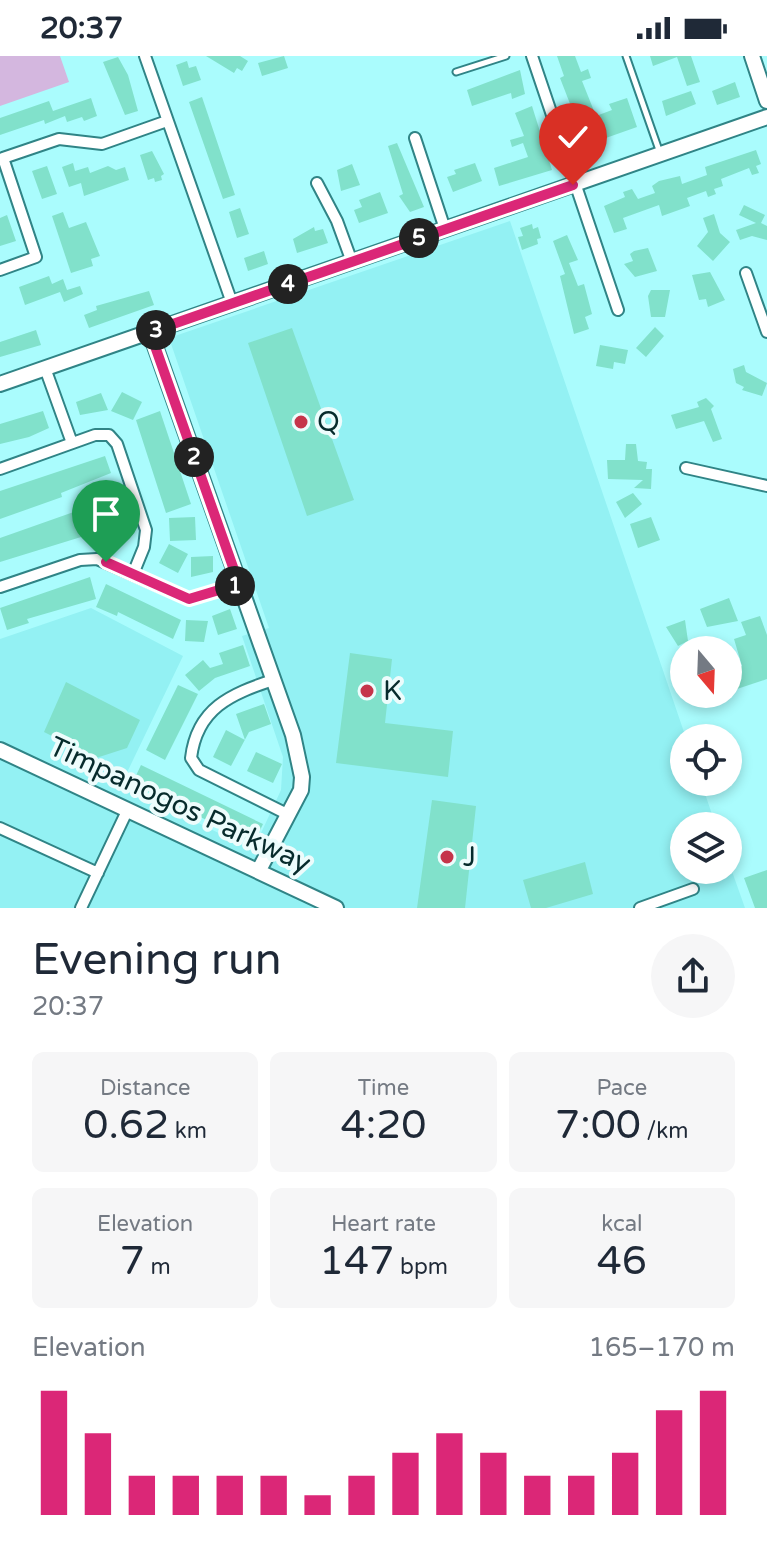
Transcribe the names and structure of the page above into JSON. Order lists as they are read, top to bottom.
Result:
{
  "streets": {
    "street": ["Timpanogos Parkway"]
  },
  "places": ["Q", "K", "J"],
  "north": "bottom",
  "page": {
    "status": "20:37",
    "pins": [
      "5",
      "4",
      "3",
      "2",
      "1"
    ],
    "heading": ["Evening run", "20:37"],
    "stats": [
      ["Distance", "0.62 km"],
      ["Time", "4:20"],
      ["Pace", "7:00 /km"],
      ["Elevation", "7 m"],
      ["Heart rate", "147 bpm"],
      ["kcal", "46"]
    ],
    "chart": ["Elevation", "165–170 m"]
  }
}
